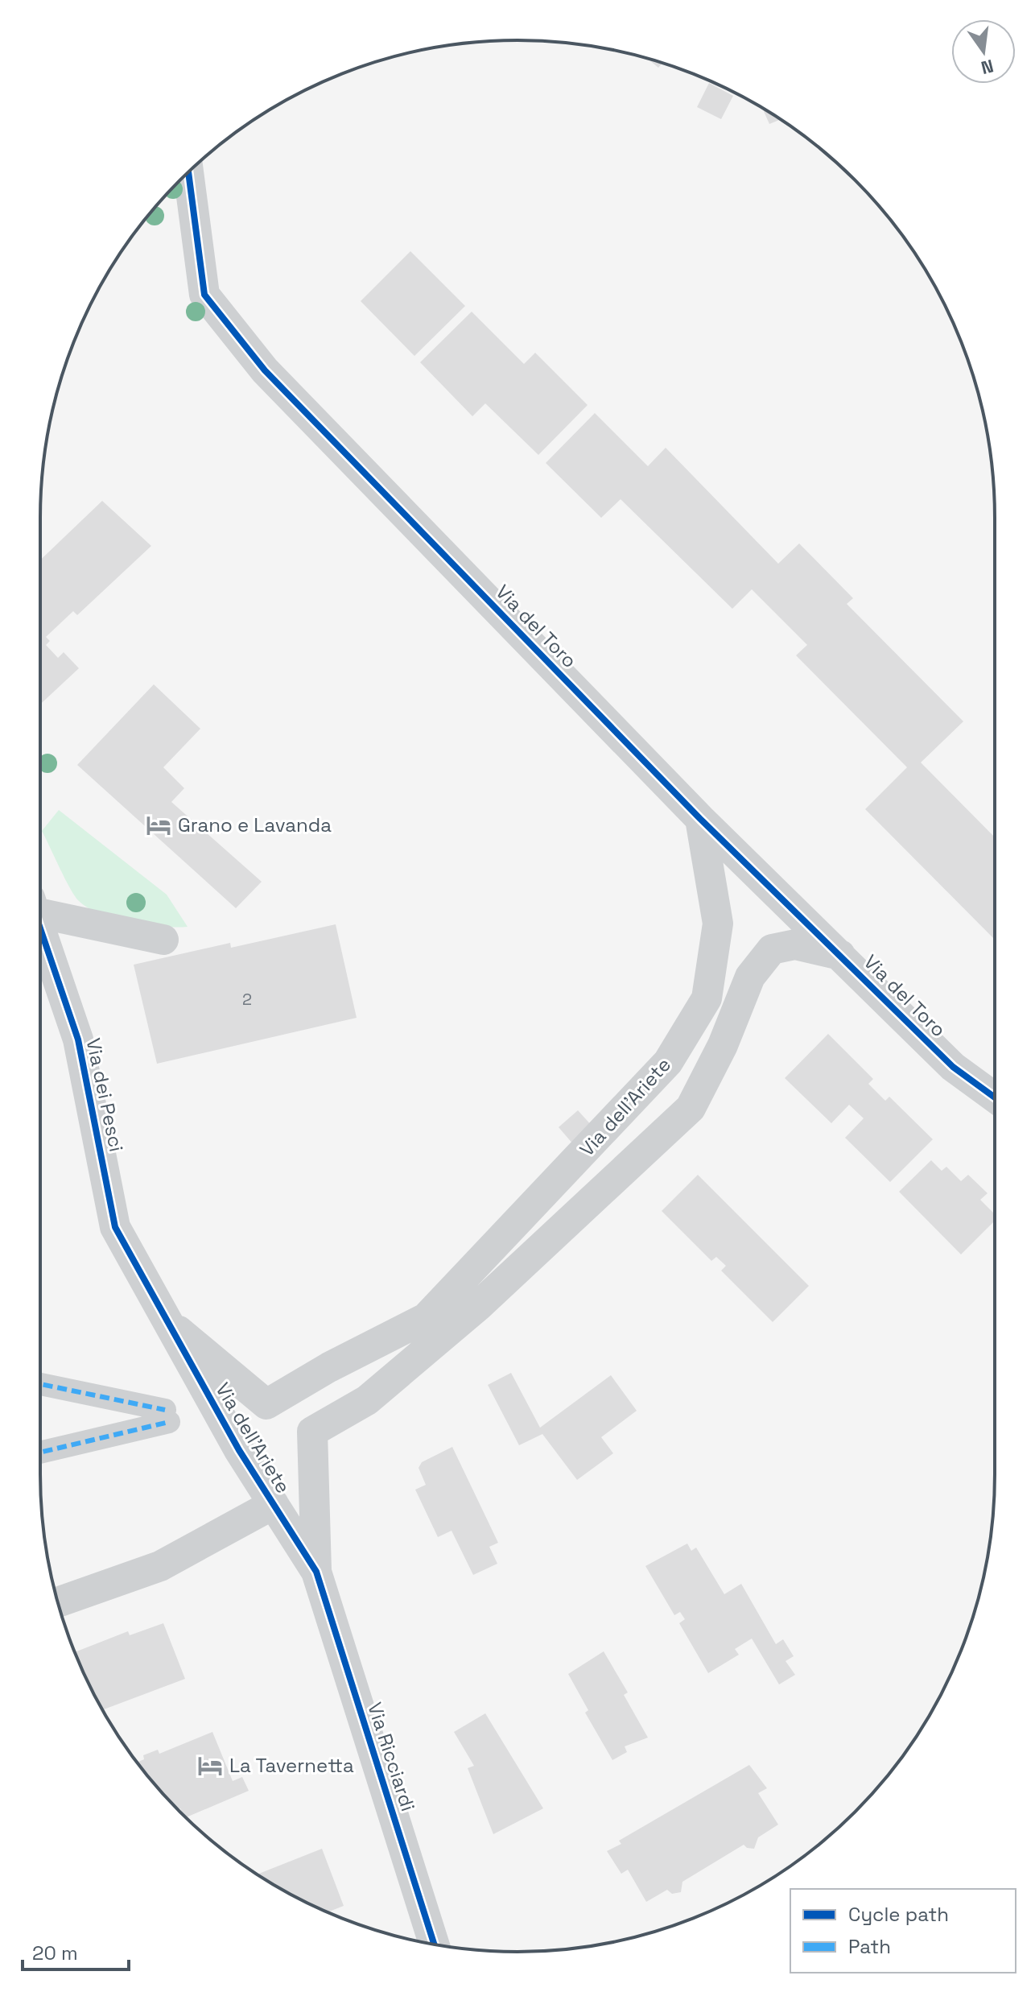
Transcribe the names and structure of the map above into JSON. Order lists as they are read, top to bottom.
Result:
{
  "streets": {
    "street": [
      "Via del Toro",
      "Via dei Pesci",
      "Via dell'Ariete",
      "Via Ricciardi"
    ]
  },
  "crossings": [
    ["Via del Toro", "Via dell'Ariete"],
    ["Via dei Pesci", "Via dell'Ariete"],
    ["Via dell'Ariete", "Via Ricciardi"]
  ],
  "places": {
    "hotel": ["Grano e Lavanda", "La Tavernetta"]
  },
  "house_numbers": ["2"],
  "legend": ["Cycle path", "Path"],
  "scale_bar": "20 m",
  "north": "bottom"
}
